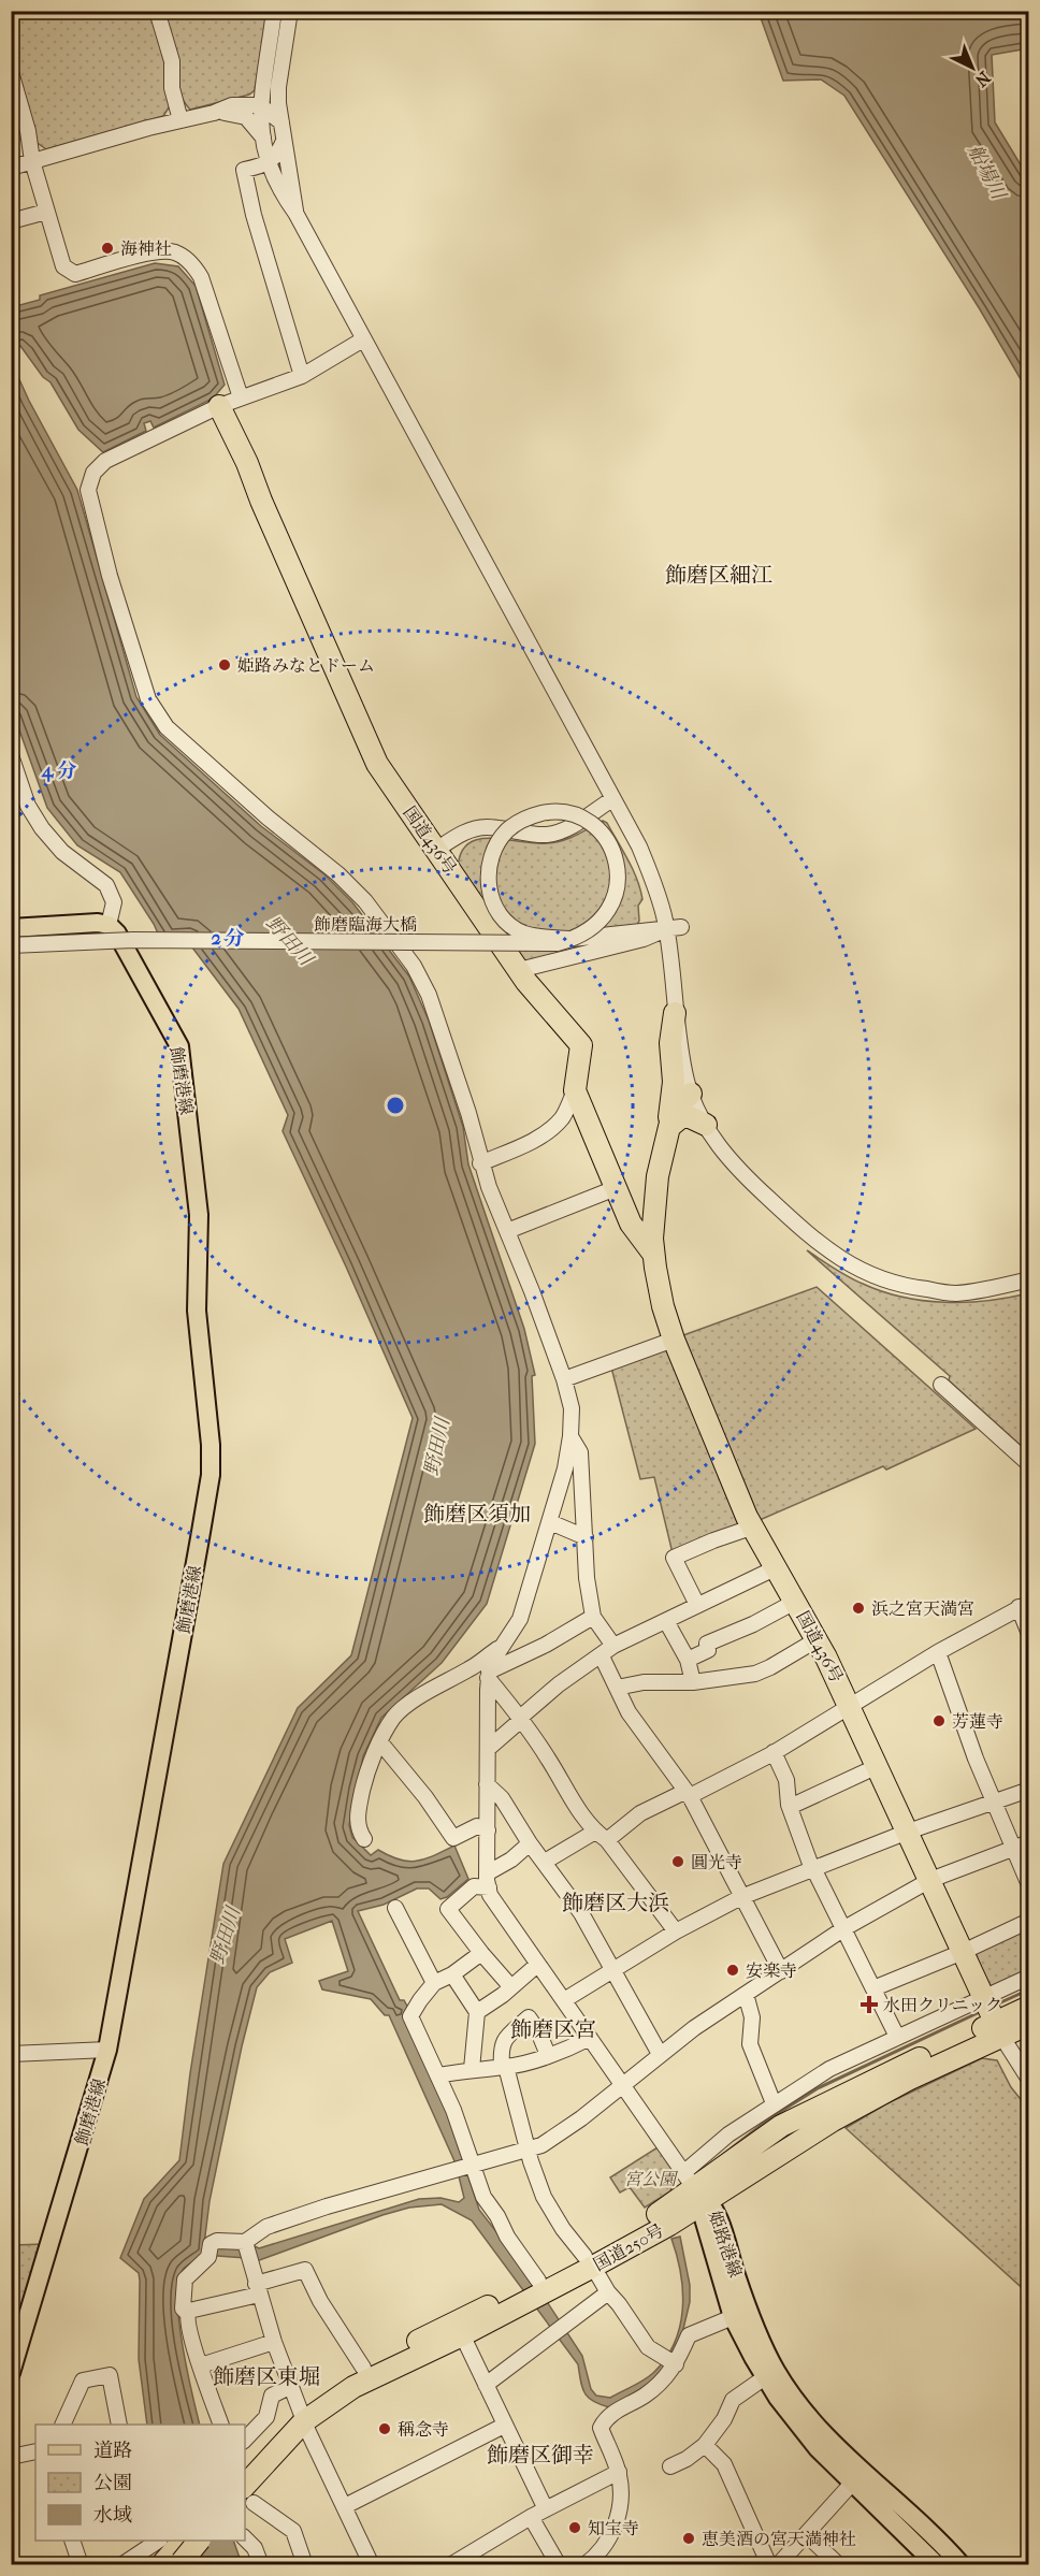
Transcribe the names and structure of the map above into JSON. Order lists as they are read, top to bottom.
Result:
{
  "streets": {
    "highway": ["国道436号", "国道250号"],
    "main road": ["飾磨港線", "姫路港線"],
    "street": ["飾磨臨海大橋"]
  },
  "crossings": [
    ["国道436号", "国道250号"],
    ["姫路港線", "国道250号"]
  ],
  "districts": [
    "飾磨区細江",
    "飾磨区須加",
    "飾磨区大浜",
    "飾磨区宮",
    "飾磨区東堀",
    "飾磨区御幸"
  ],
  "water": ["船場川", "野田川"],
  "parks": ["宮公園"],
  "places": {
    "other": [
      "海神社",
      "姫路みなとドーム",
      "浜之宮天満宮",
      "芳蓮寺",
      "圓光寺",
      "安楽寺",
      "稱念寺",
      "知宝寺",
      "恵美酒の宮天満神社"
    ],
    "health": ["水田クリニック"]
  },
  "legend": ["道路", "公園", "水域"],
  "north": "bottom right",
  "rings": ["4 分", "2 分"]
}
